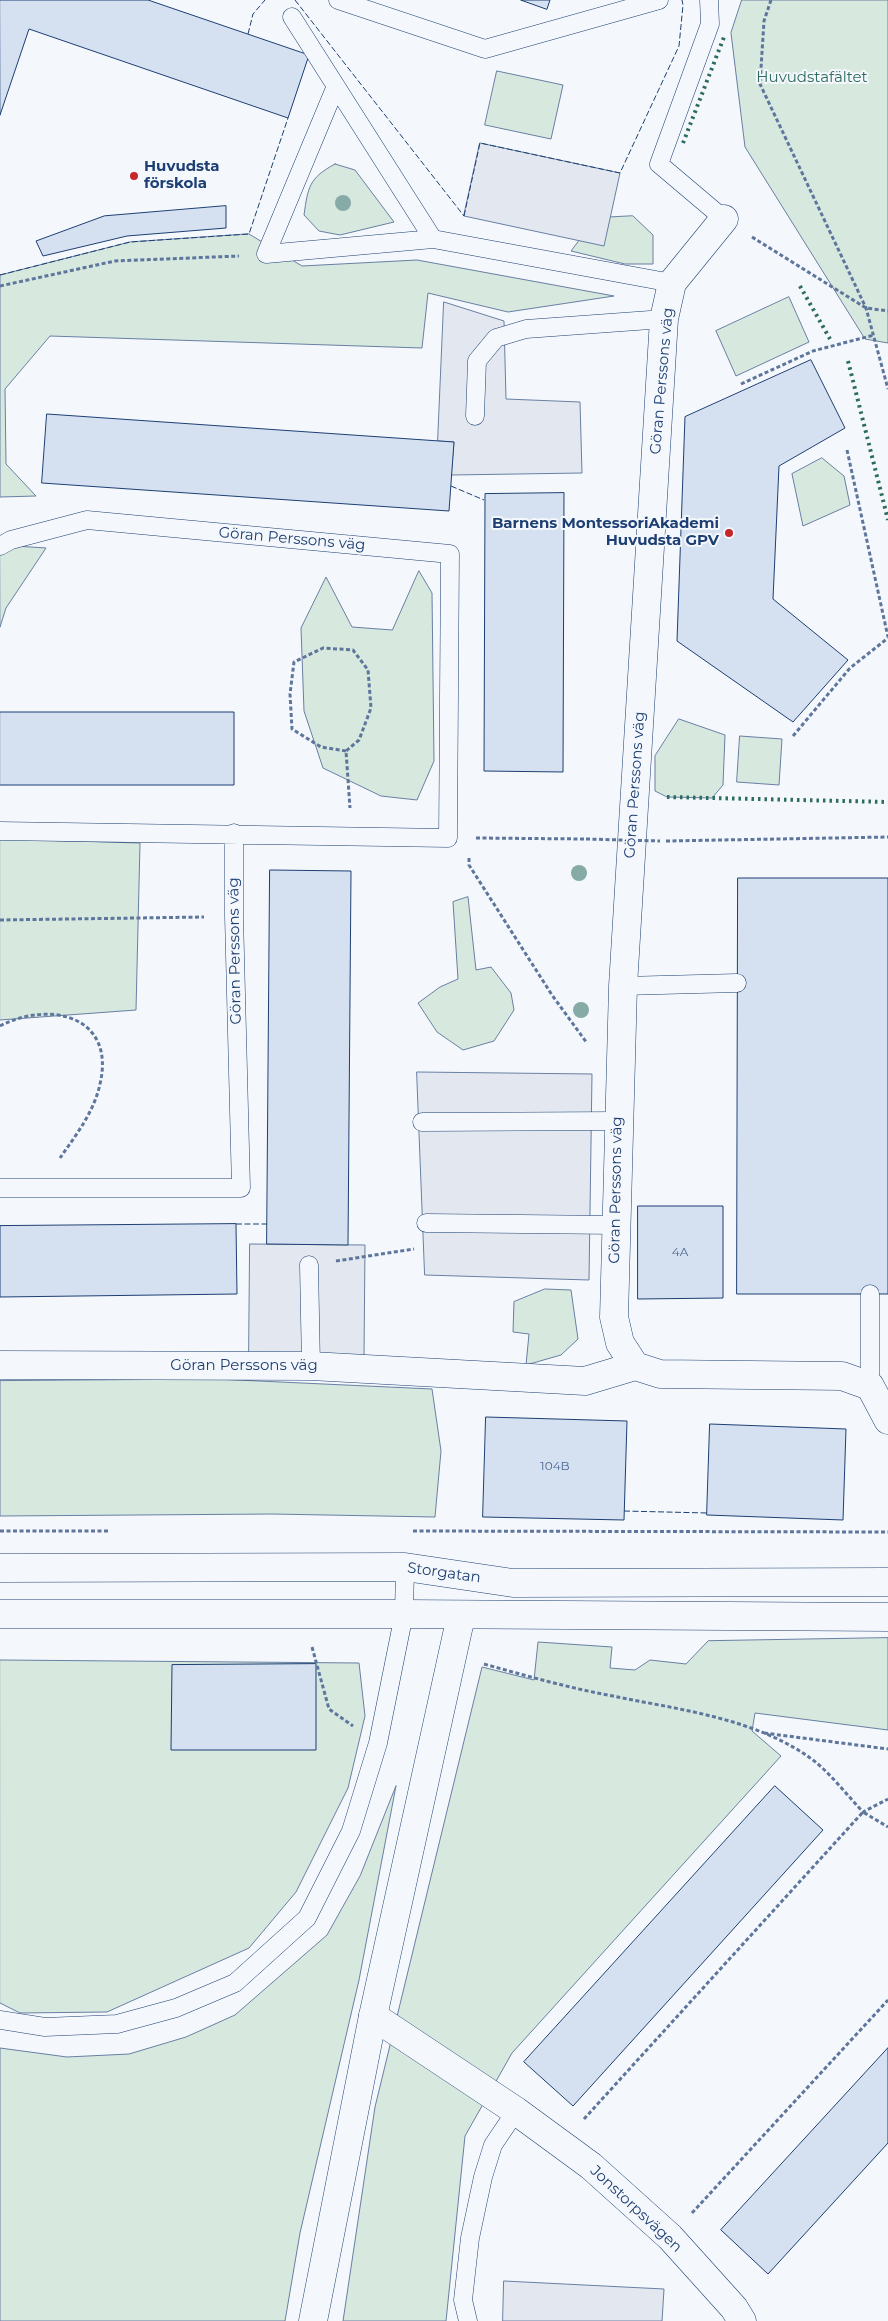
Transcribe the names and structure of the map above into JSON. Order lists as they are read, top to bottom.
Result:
{
  "streets": {
    "street": ["Göran Perssons väg", "Storgatan", "Jonstorpsvägen"]
  },
  "parks": ["Huvudstafältet"],
  "places": ["Huvudsta förskola", "Barnens MontessoriAkademi Huvudsta GPV"],
  "house_numbers": ["4A", "104B"]
}
